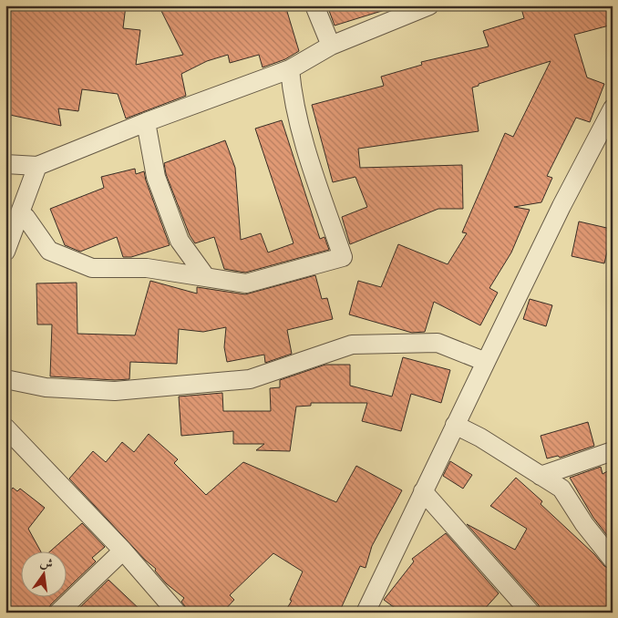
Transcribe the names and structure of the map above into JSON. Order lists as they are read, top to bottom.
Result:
{
  "north": "top"
}
